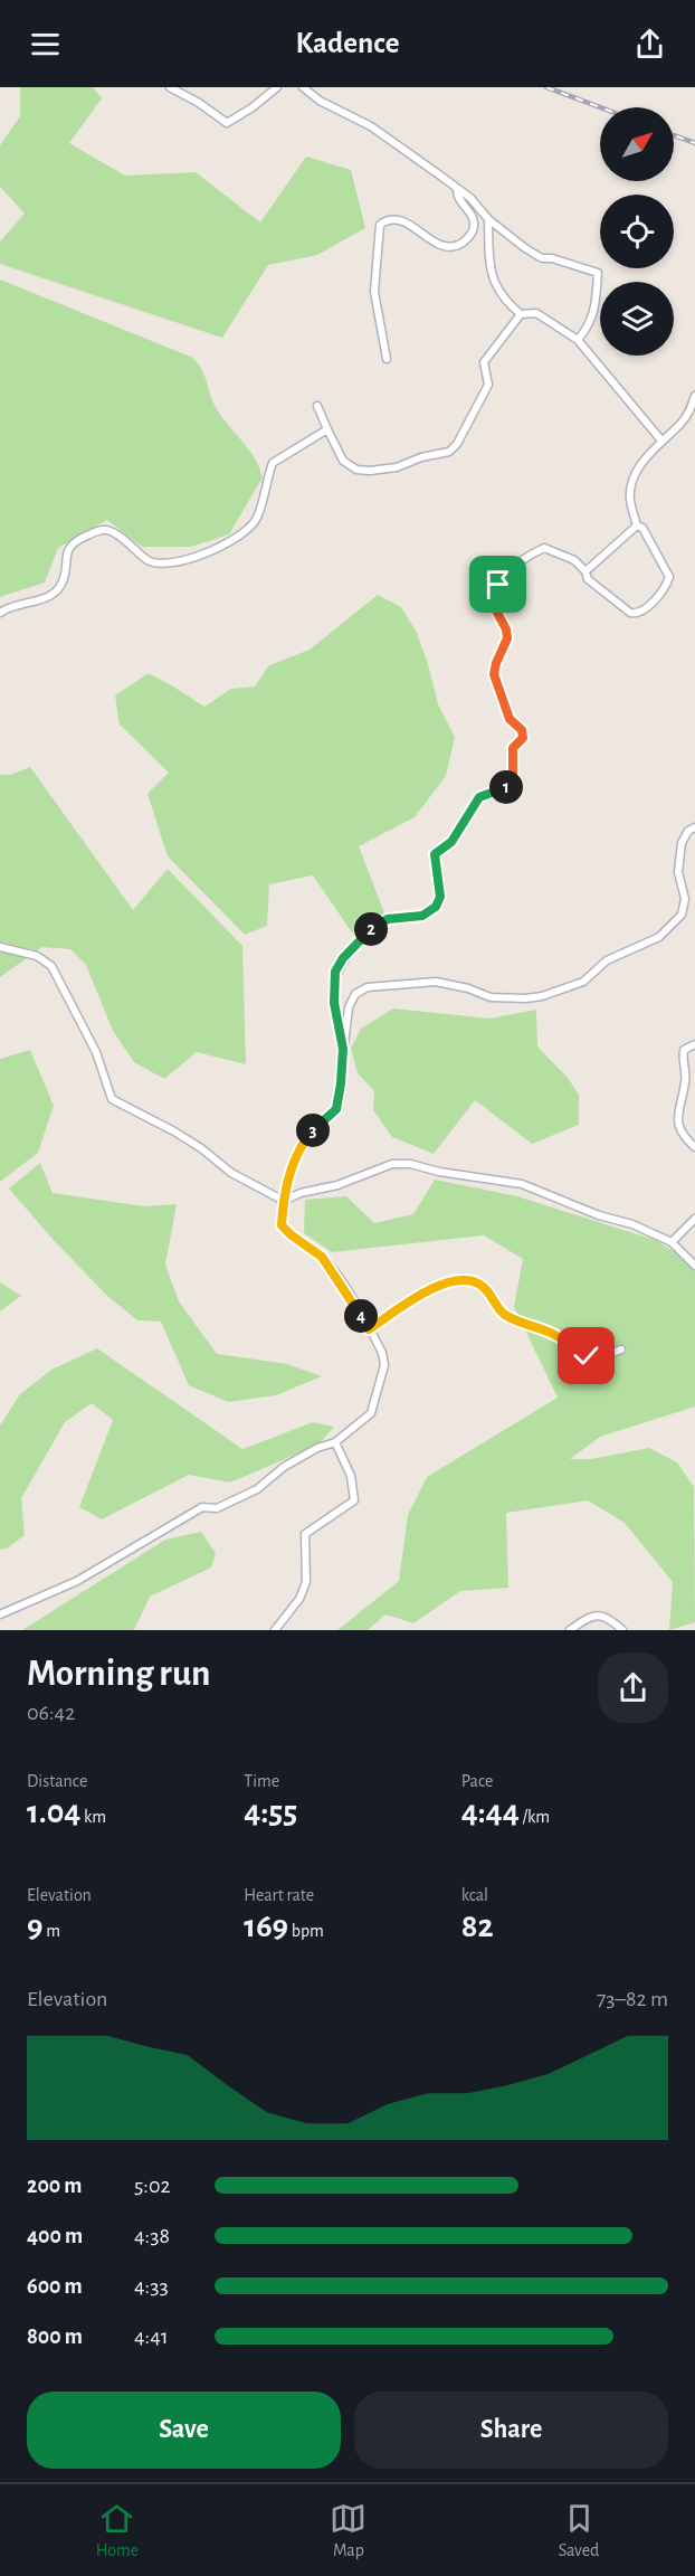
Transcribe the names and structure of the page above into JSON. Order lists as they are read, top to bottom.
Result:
{
  "north": "top right",
  "page": {
    "header": "Kadence",
    "pins": [
      "1",
      "2",
      "3",
      "4"
    ],
    "heading": ["Morning run", "06:42"],
    "stats": [
      ["Distance", "1.04 km"],
      ["Time", "4:55"],
      ["Pace", "4:44 /km"],
      ["Elevation", "9 m"],
      ["Heart rate", "169 bpm"],
      ["kcal", "82"]
    ],
    "chart": ["Elevation", "73–82 m"],
    "list": [
      {
        "name": "200 m",
        "note": "5:02"
      },
      {
        "name": "400 m",
        "note": "4:38"
      },
      {
        "name": "600 m",
        "note": "4:33"
      },
      {
        "name": "800 m",
        "note": "4:41"
      }
    ],
    "buttons": ["Save", "Share"],
    "tabs": ["Home", "Map", "Saved"]
  }
}
